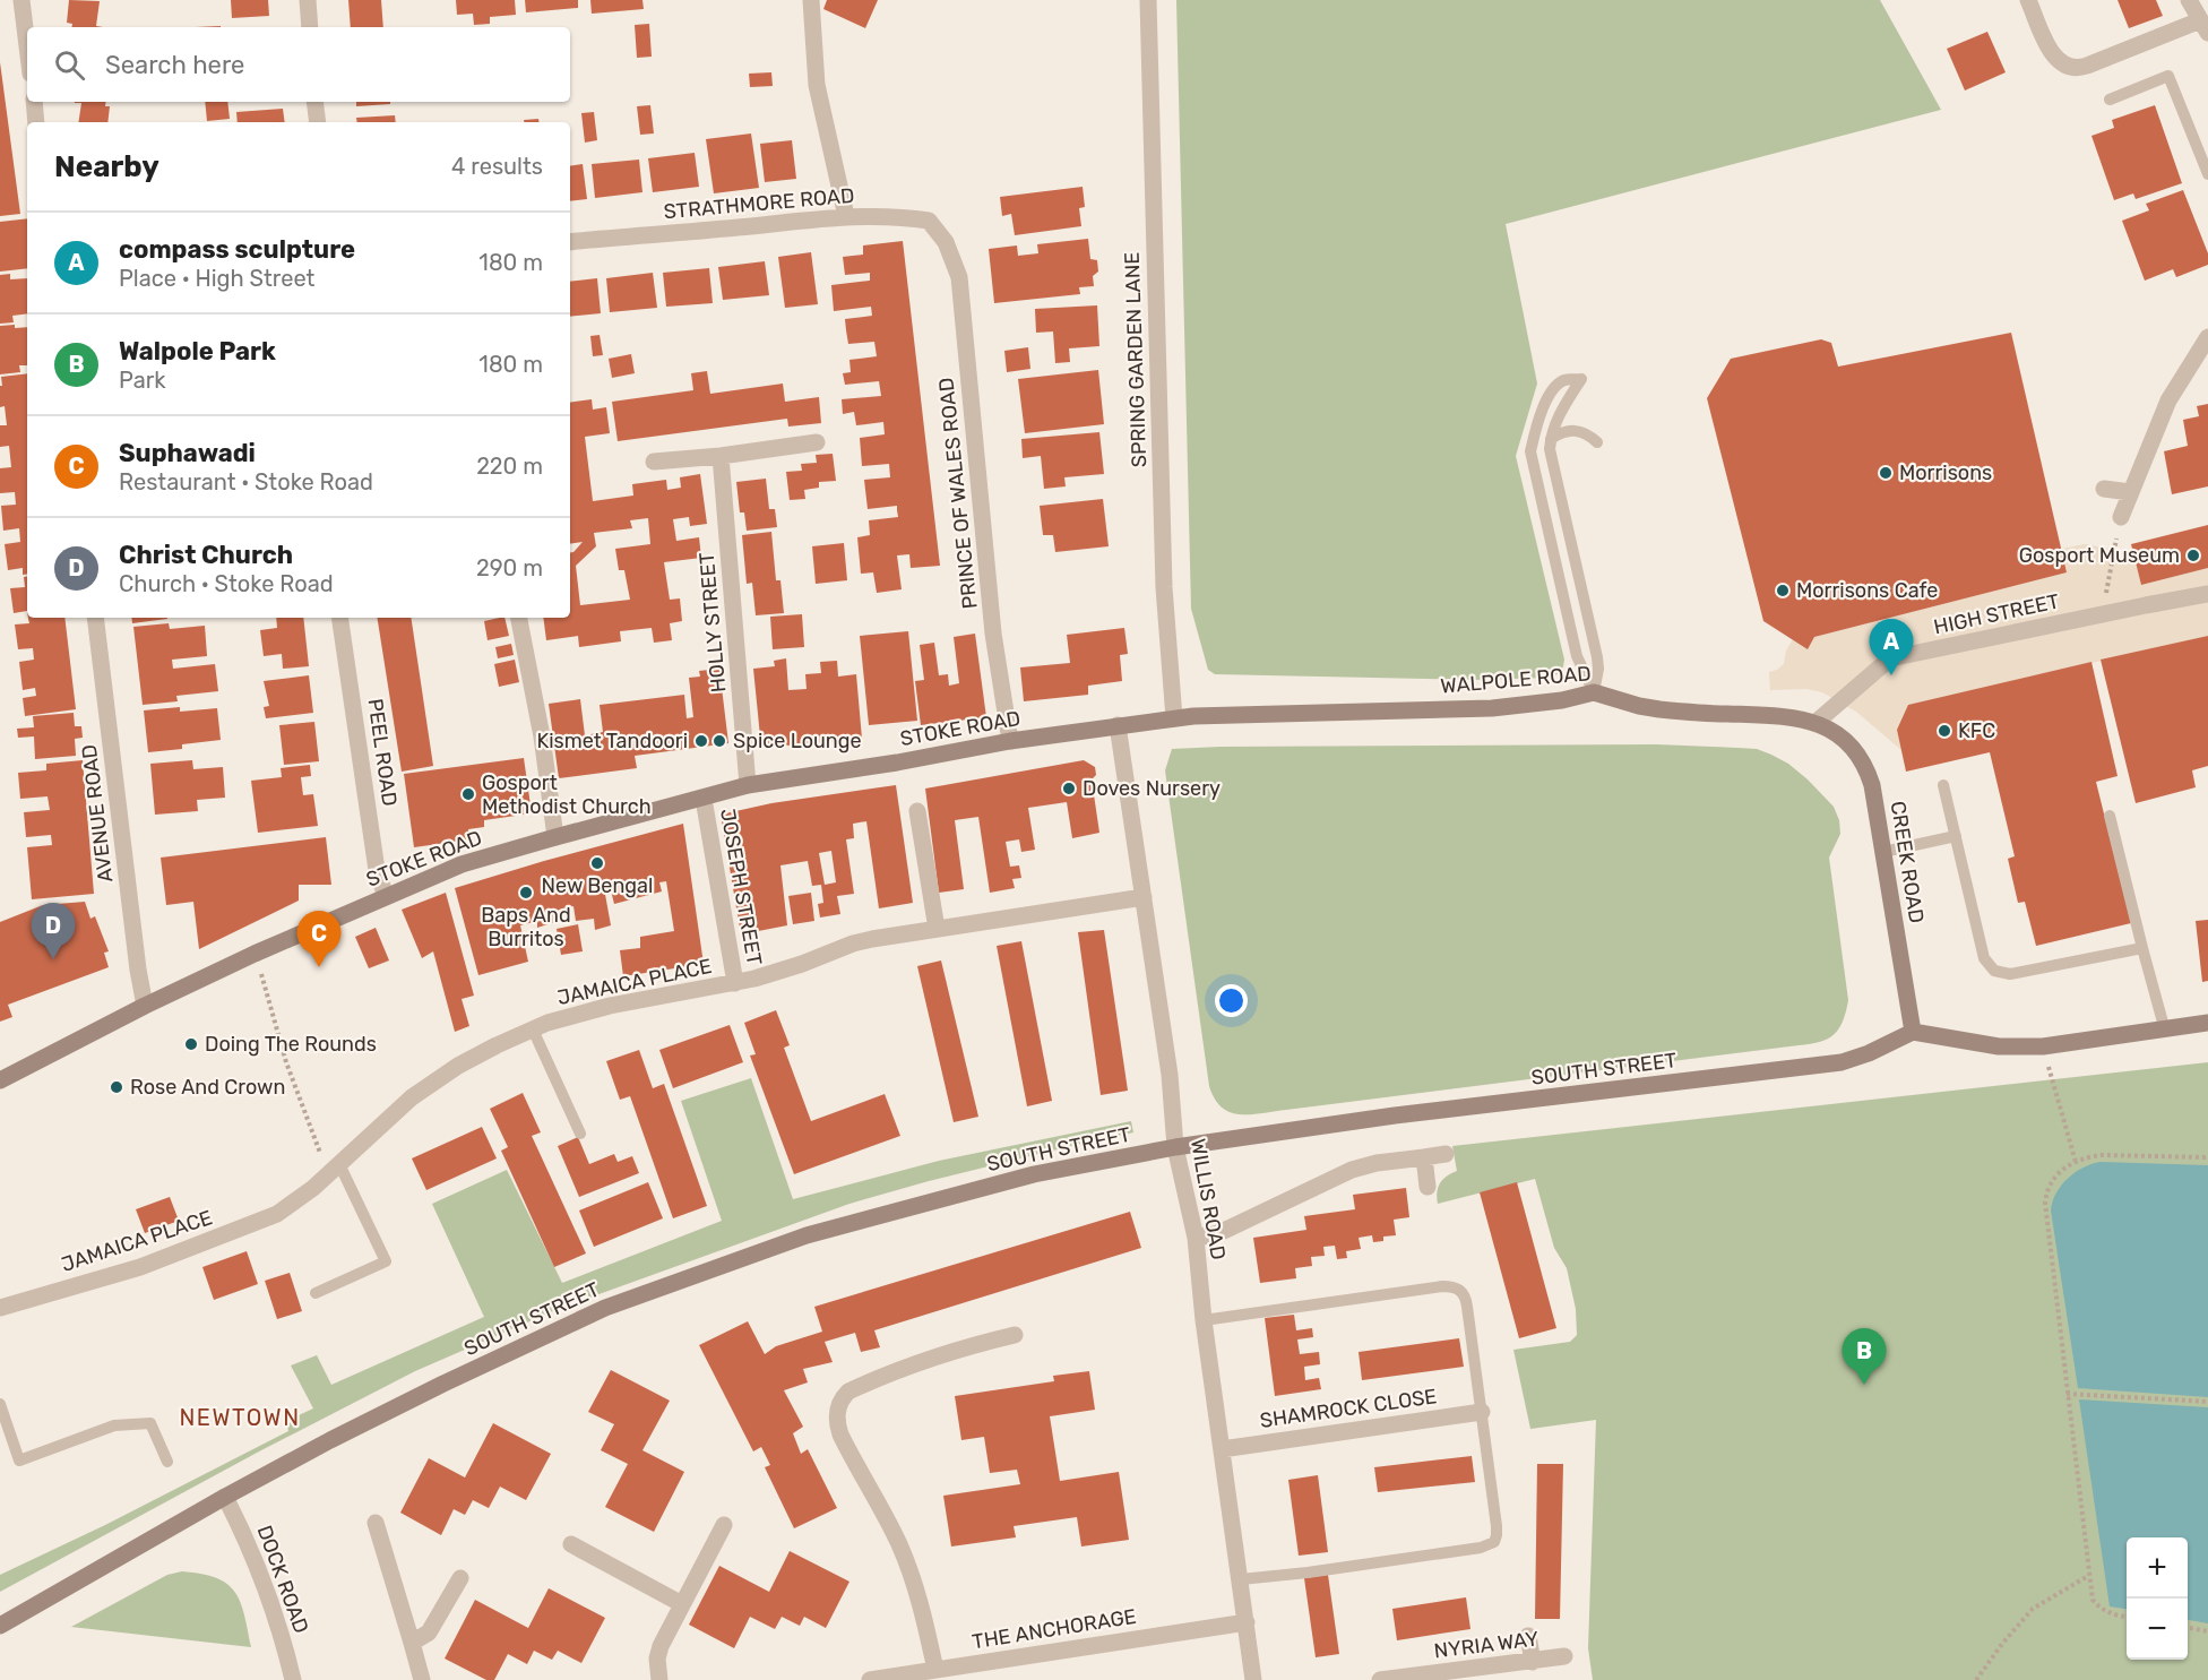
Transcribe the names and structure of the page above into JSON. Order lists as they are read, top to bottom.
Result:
{
  "streets": {
    "main road": [
      "WALPOLE ROAD",
      "STOKE ROAD",
      "CREEK ROAD",
      "SOUTH STREET"
    ],
    "street": [
      "STRATHMORE ROAD",
      "SPRING GARDEN LANE",
      "PRINCE OF WALES ROAD",
      "HIGH STREET",
      "HOLLY STREET",
      "PEEL ROAD",
      "AVENUE ROAD",
      "JOSEPH STREET",
      "JAMAICA PLACE",
      "WILLIS ROAD",
      "SHAMROCK CLOSE",
      "DOCK ROAD",
      "THE ANCHORAGE",
      "NYRIA WAY"
    ]
  },
  "crossings": [
    ["STRATHMORE ROAD", "PRINCE OF WALES ROAD"],
    ["SPRING GARDEN LANE", "WALPOLE ROAD"],
    ["SPRING GARDEN LANE", "STOKE ROAD"],
    ["PRINCE OF WALES ROAD", "STOKE ROAD"],
    ["HIGH STREET", "WALPOLE ROAD"],
    ["HIGH STREET", "CREEK ROAD"],
    ["HOLLY STREET", "STOKE ROAD"],
    ["WALPOLE ROAD", "STOKE ROAD"],
    ["WALPOLE ROAD", "CREEK ROAD"],
    ["STOKE ROAD", "PEEL ROAD"],
    ["STOKE ROAD", "AVENUE ROAD"],
    ["STOKE ROAD", "JOSEPH STREET"],
    ["STOKE ROAD", "WILLIS ROAD"],
    ["CREEK ROAD", "SOUTH STREET"],
    ["JOSEPH STREET", "JAMAICA PLACE"],
    ["JAMAICA PLACE", "WILLIS ROAD"],
    ["SOUTH STREET", "WILLIS ROAD"],
    ["SOUTH STREET", "DOCK ROAD"],
    ["WILLIS ROAD", "SHAMROCK CLOSE"],
    ["WILLIS ROAD", "THE ANCHORAGE"]
  ],
  "districts": ["NEWTOWN"],
  "places": [
    "Morrisons",
    "Gosport Museum",
    "Morrisons Cafe",
    "KFC",
    "Kismet Tandoori",
    "Spice Lounge",
    "Doves Nursery",
    "Gosport Methodist Church",
    "New Bengal",
    "Baps And Burritos",
    "Doing The Rounds",
    "Rose And Crown"
  ],
  "page": {
    "search": "Search here",
    "heading": ["Nearby", "4 results"],
    "list": [
      {
        "mark": "A",
        "name": "compass sculpture",
        "note": "Place · High Street",
        "value": "180 m"
      },
      {
        "mark": "B",
        "name": "Walpole Park",
        "note": "Park",
        "value": "180 m"
      },
      {
        "mark": "C",
        "name": "Suphawadi",
        "note": "Restaurant · Stoke Road",
        "value": "220 m"
      },
      {
        "mark": "D",
        "name": "Christ Church",
        "note": "Church · Stoke Road",
        "value": "290 m"
      }
    ],
    "pins": [
      "A",
      "D",
      "C",
      "B"
    ],
    "map_buttons": ["+", "−"]
  }
}
